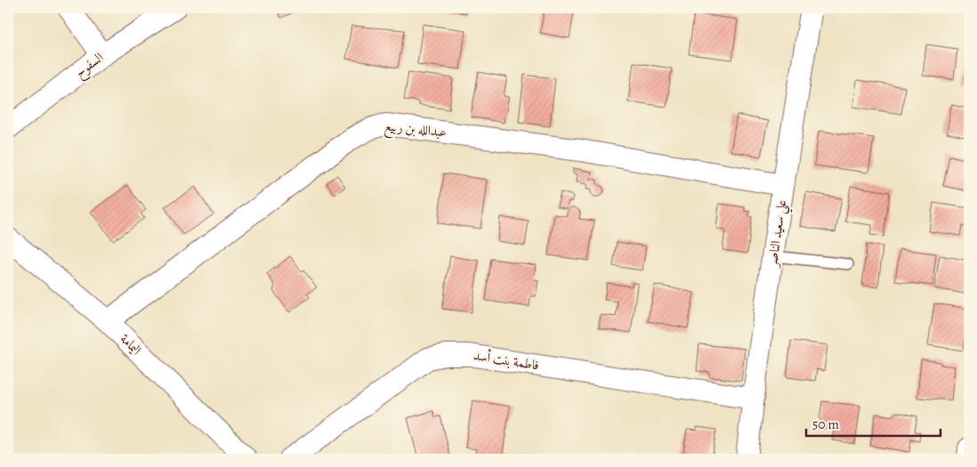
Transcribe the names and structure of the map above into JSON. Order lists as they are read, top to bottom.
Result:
{
  "streets": {
    "street": [
      "السفوح",
      "عبدالله بن ربيع",
      "علي سعيد الناصر",
      "اليمامة",
      "فاطمة بنت أسد"
    ]
  },
  "crossings": [
    ["عبدالله بن ربيع", "علي سعيد الناصر"],
    ["عبدالله بن ربيع", "اليمامة"],
    ["علي سعيد الناصر", "فاطمة بنت أسد"]
  ],
  "scale_bar": "50 m"
}
